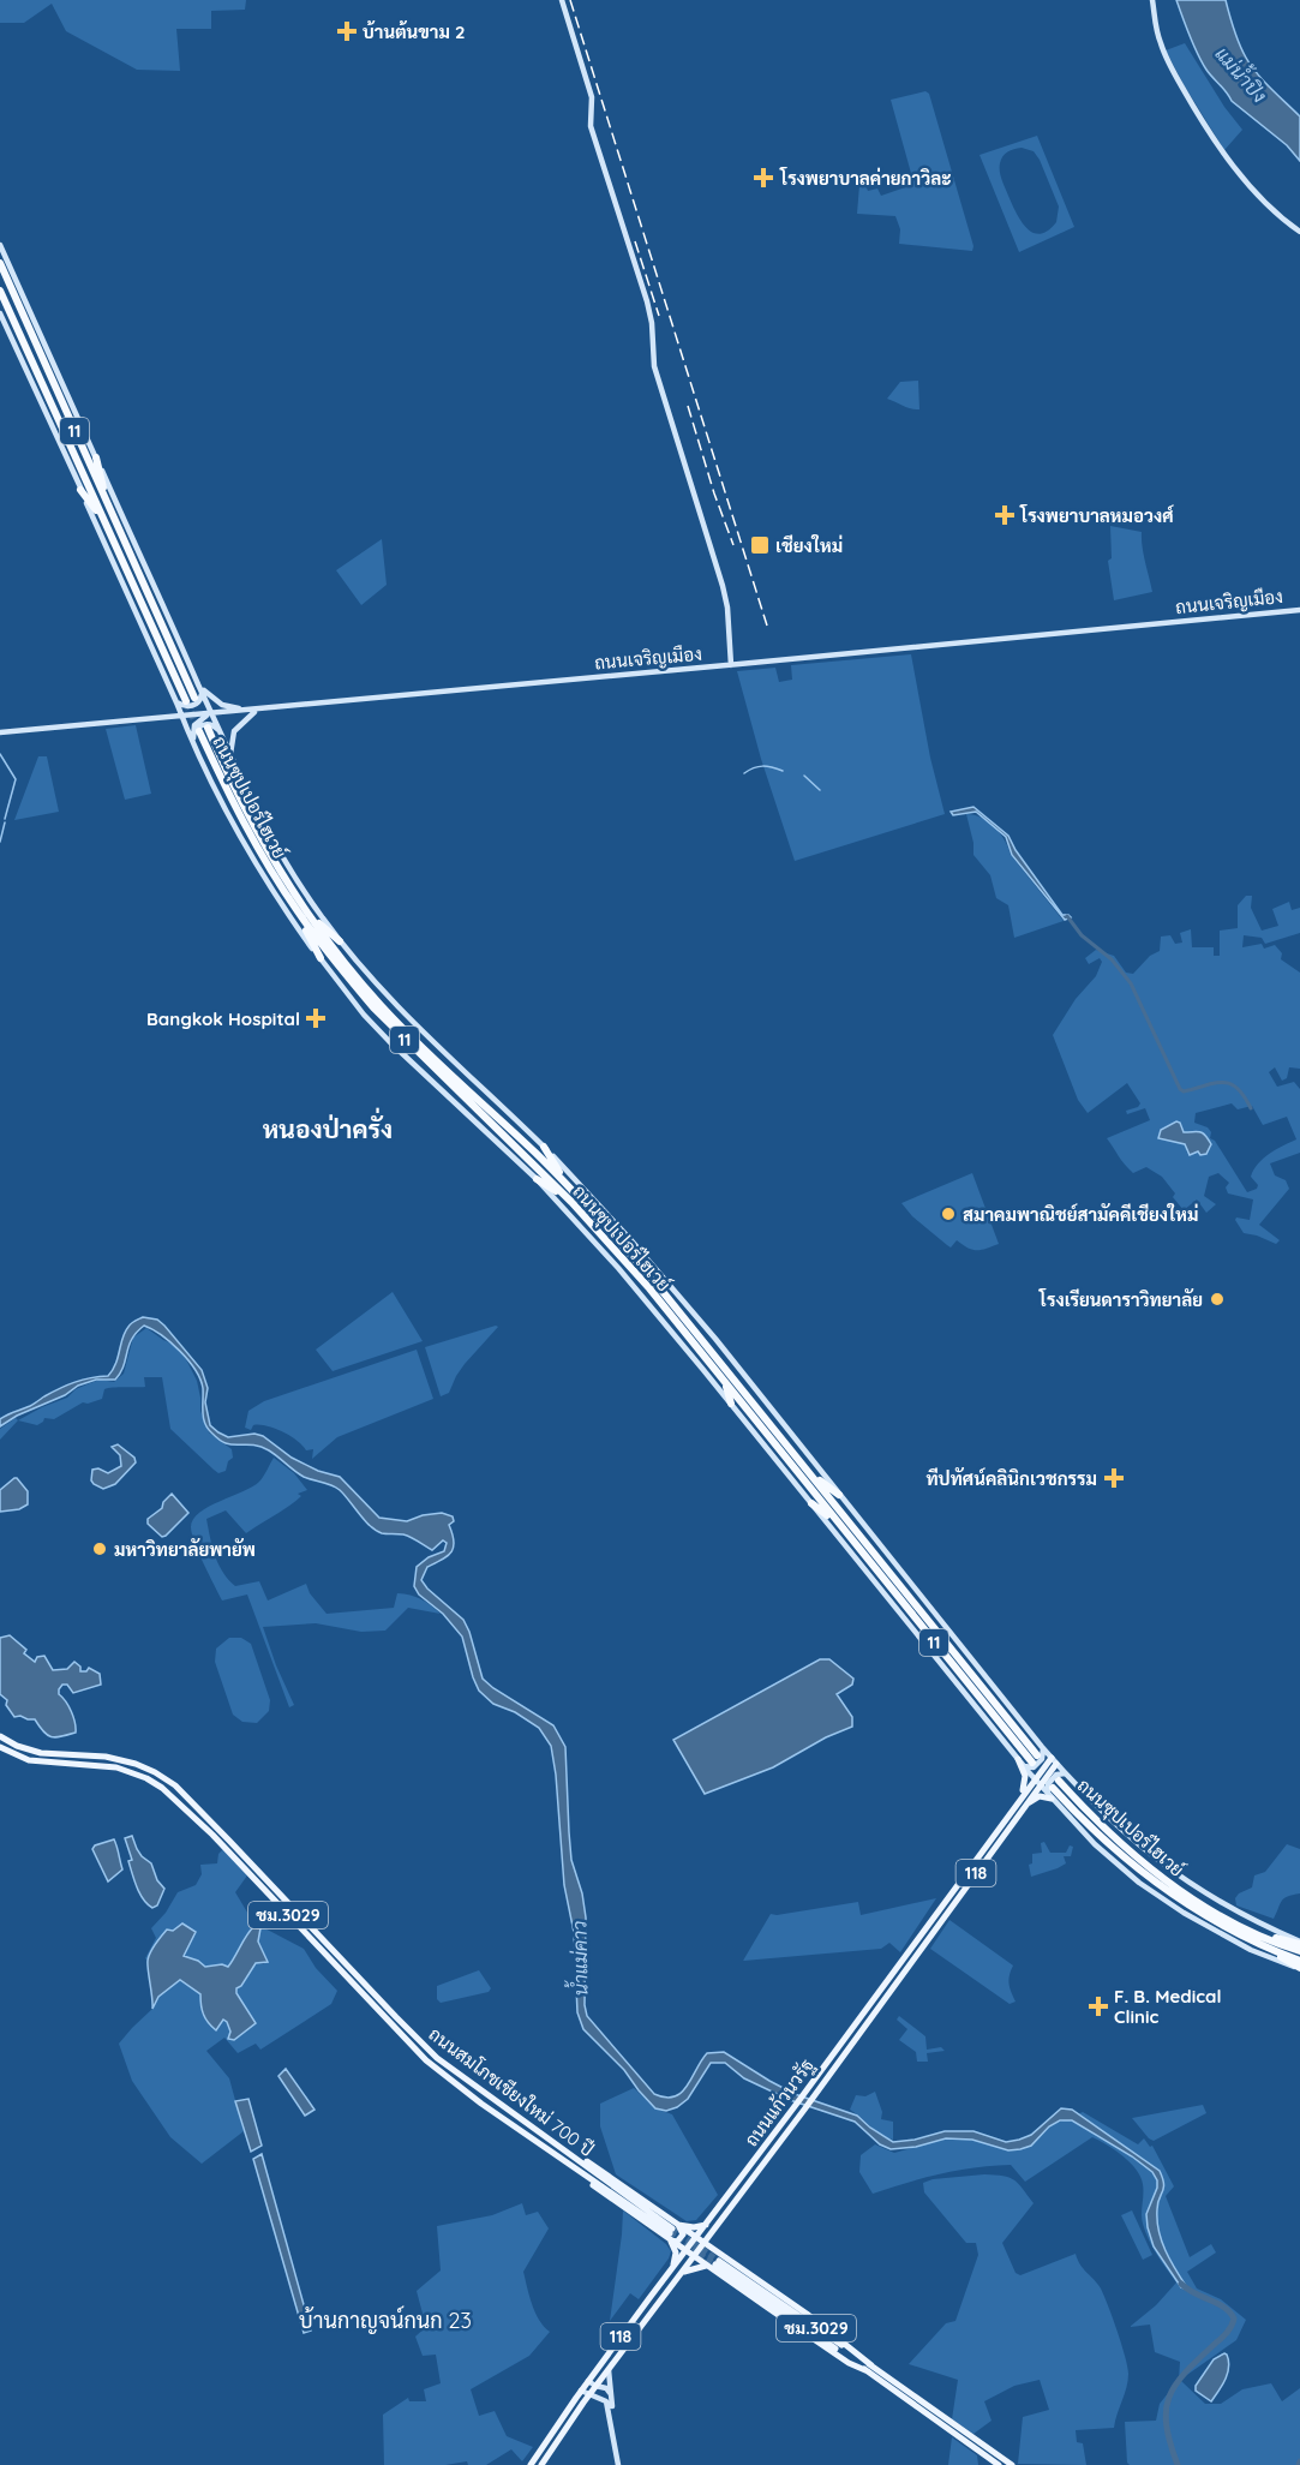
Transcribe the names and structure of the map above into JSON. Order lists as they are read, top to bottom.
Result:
{
  "streets": {
    "highway": ["11", "ถนนซุปเปอร์ไฮเวย์"],
    "main road": [
      "ถนนเจริญเมือง",
      "118",
      "ชม.3029",
      "ถนนสมโภชเชียงใหม่ 700 ปี",
      "ถนนแก้วนวรัฐ"
    ]
  },
  "crossings": [
    ["ชม.3029", "ถนนสมโภชเชียงใหม่ 700 ปี"],
    ["ชม.3029", "ถนนแก้วนวรัฐ"]
  ],
  "districts": ["หนองป่าครั่ง", "บ้านกาญจน์กนก 23"],
  "water": ["แม่น้ำปิง", "น้ำแม่คาว"],
  "places": {
    "health": [
      "บ้านต้นขาม 2",
      "โรงพยาบาลค่ายกาวิละ",
      "โรงพยาบาลหมอวงศ์",
      "Bangkok Hospital",
      "ทีปทัศน์คลินิกเวชกรรม",
      "F. B. Medical Clinic"
    ],
    "transit": ["เชียงใหม่"],
    "other": ["สมาคมพาณิชย์สามัคคีเชียงใหม่", "โรงเรียนดาราวิทยาลัย", "มหาวิทยาลัยพายัพ"]
  }
}
